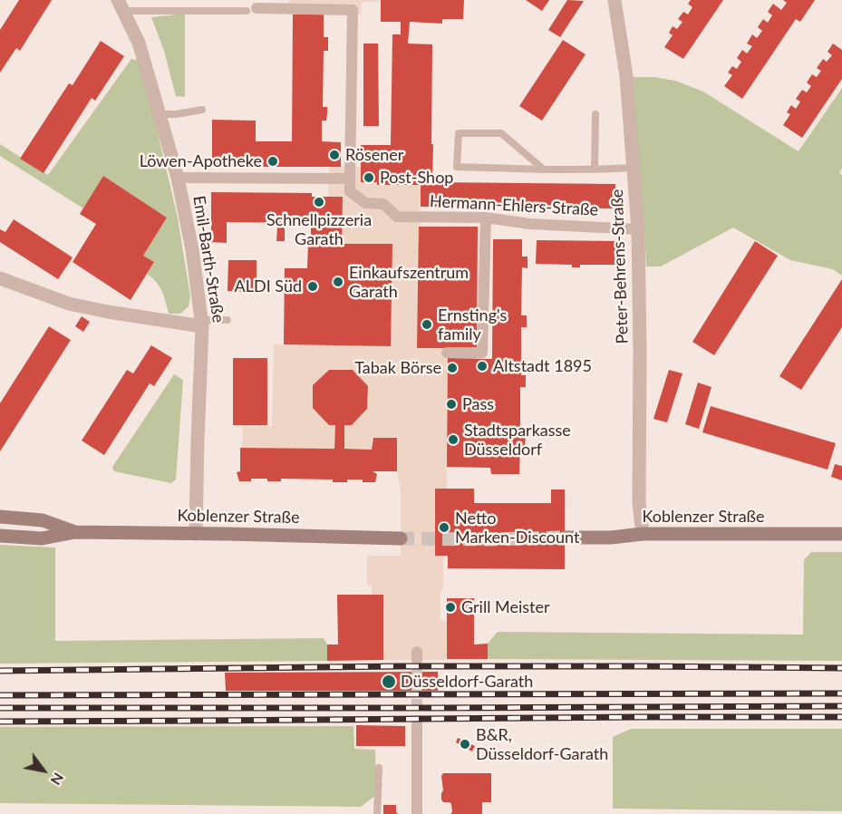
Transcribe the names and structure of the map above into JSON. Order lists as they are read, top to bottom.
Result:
{
  "streets": {
    "main road": ["Koblenzer Straße"],
    "street": ["Hermann-Ehlers-Straße", "Emil-Barth-Straße", "Peter-Behrens-Straße"]
  },
  "crossings": [
    ["Hermann-Ehlers-Straße", "Peter-Behrens-Straße"],
    ["Emil-Barth-Straße", "Koblenzer Straße"],
    ["Peter-Behrens-Straße", "Koblenzer Straße"]
  ],
  "places": [
    "Rösener",
    "Löwen-Apotheke",
    "Post-Shop",
    "Schnellpizzeria Garath",
    "Einkaufszentrum Garath",
    "ALDI Süd",
    "Ernsting's family",
    "Altstadt 1895",
    "Tabak Börse",
    "Pass",
    "Stadtsparkasse Düsseldorf",
    "Netto Marken-Discount",
    "Grill Meister",
    "Düsseldorf-Garath",
    "B&R, Düsseldorf-Garath"
  ],
  "north": "bottom right"
}
